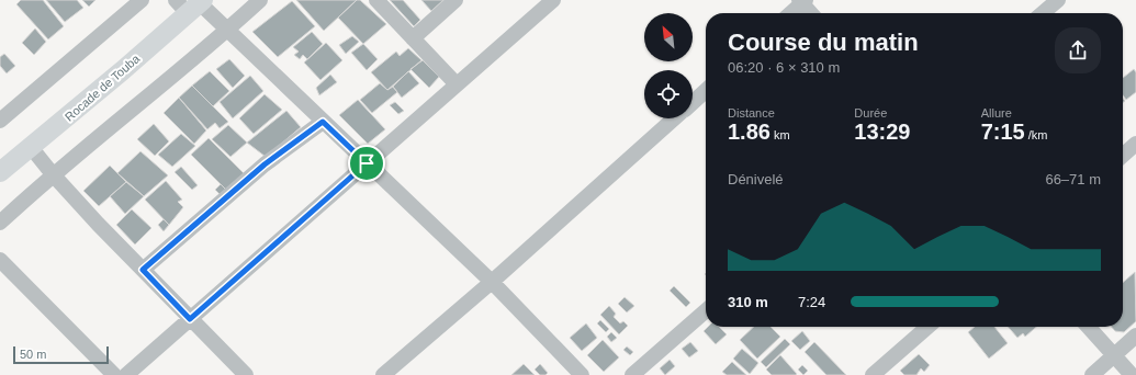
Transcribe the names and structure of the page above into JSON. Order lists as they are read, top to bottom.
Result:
{
  "streets": {
    "main road": ["Rocade de Touba"]
  },
  "scale_bar": "50 m",
  "north": "top left",
  "page": {
    "heading": ["Course du matin", "06:20 · 6 × 310 m"],
    "stats": [
      ["Distance", "1.86 km"],
      ["Durée", "13:29"],
      ["Allure", "7:15 /km"]
    ],
    "chart": ["Dénivelé", "66–71 m"],
    "list": [
      {
        "name": "310 m",
        "note": "7:24"
      }
    ],
    "scale": "50 m"
  }
}
